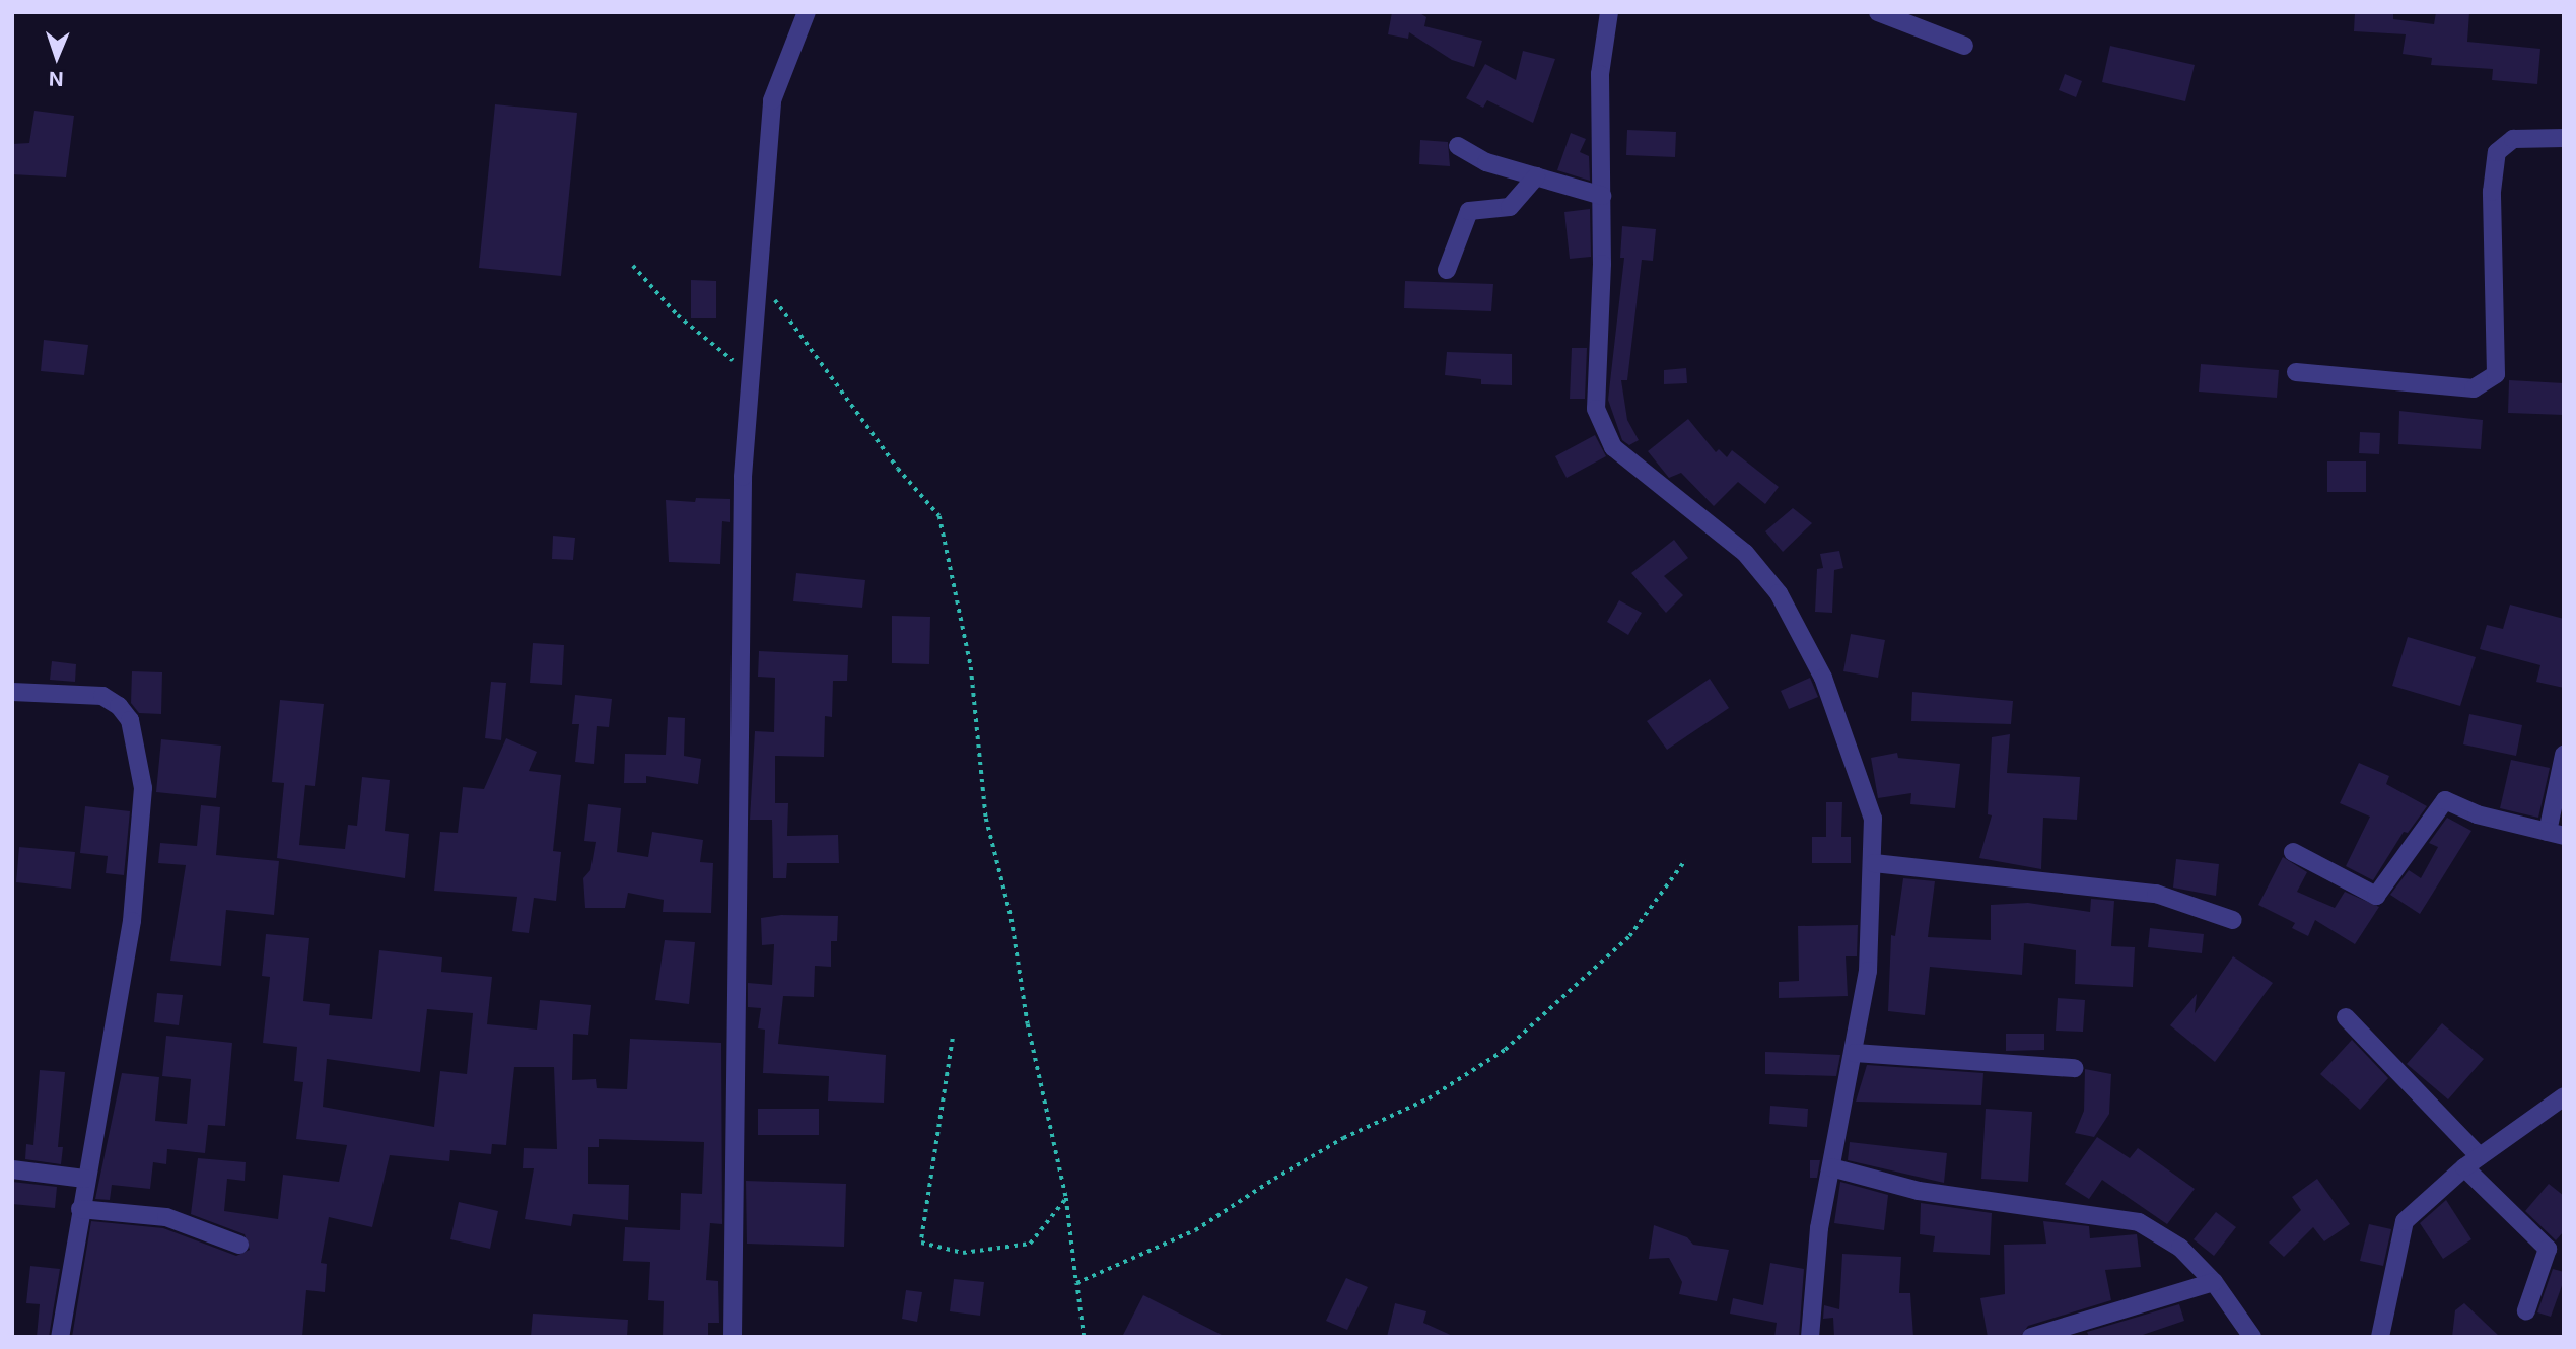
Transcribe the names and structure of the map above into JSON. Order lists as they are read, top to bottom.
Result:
{
  "north": "bottom"
}
